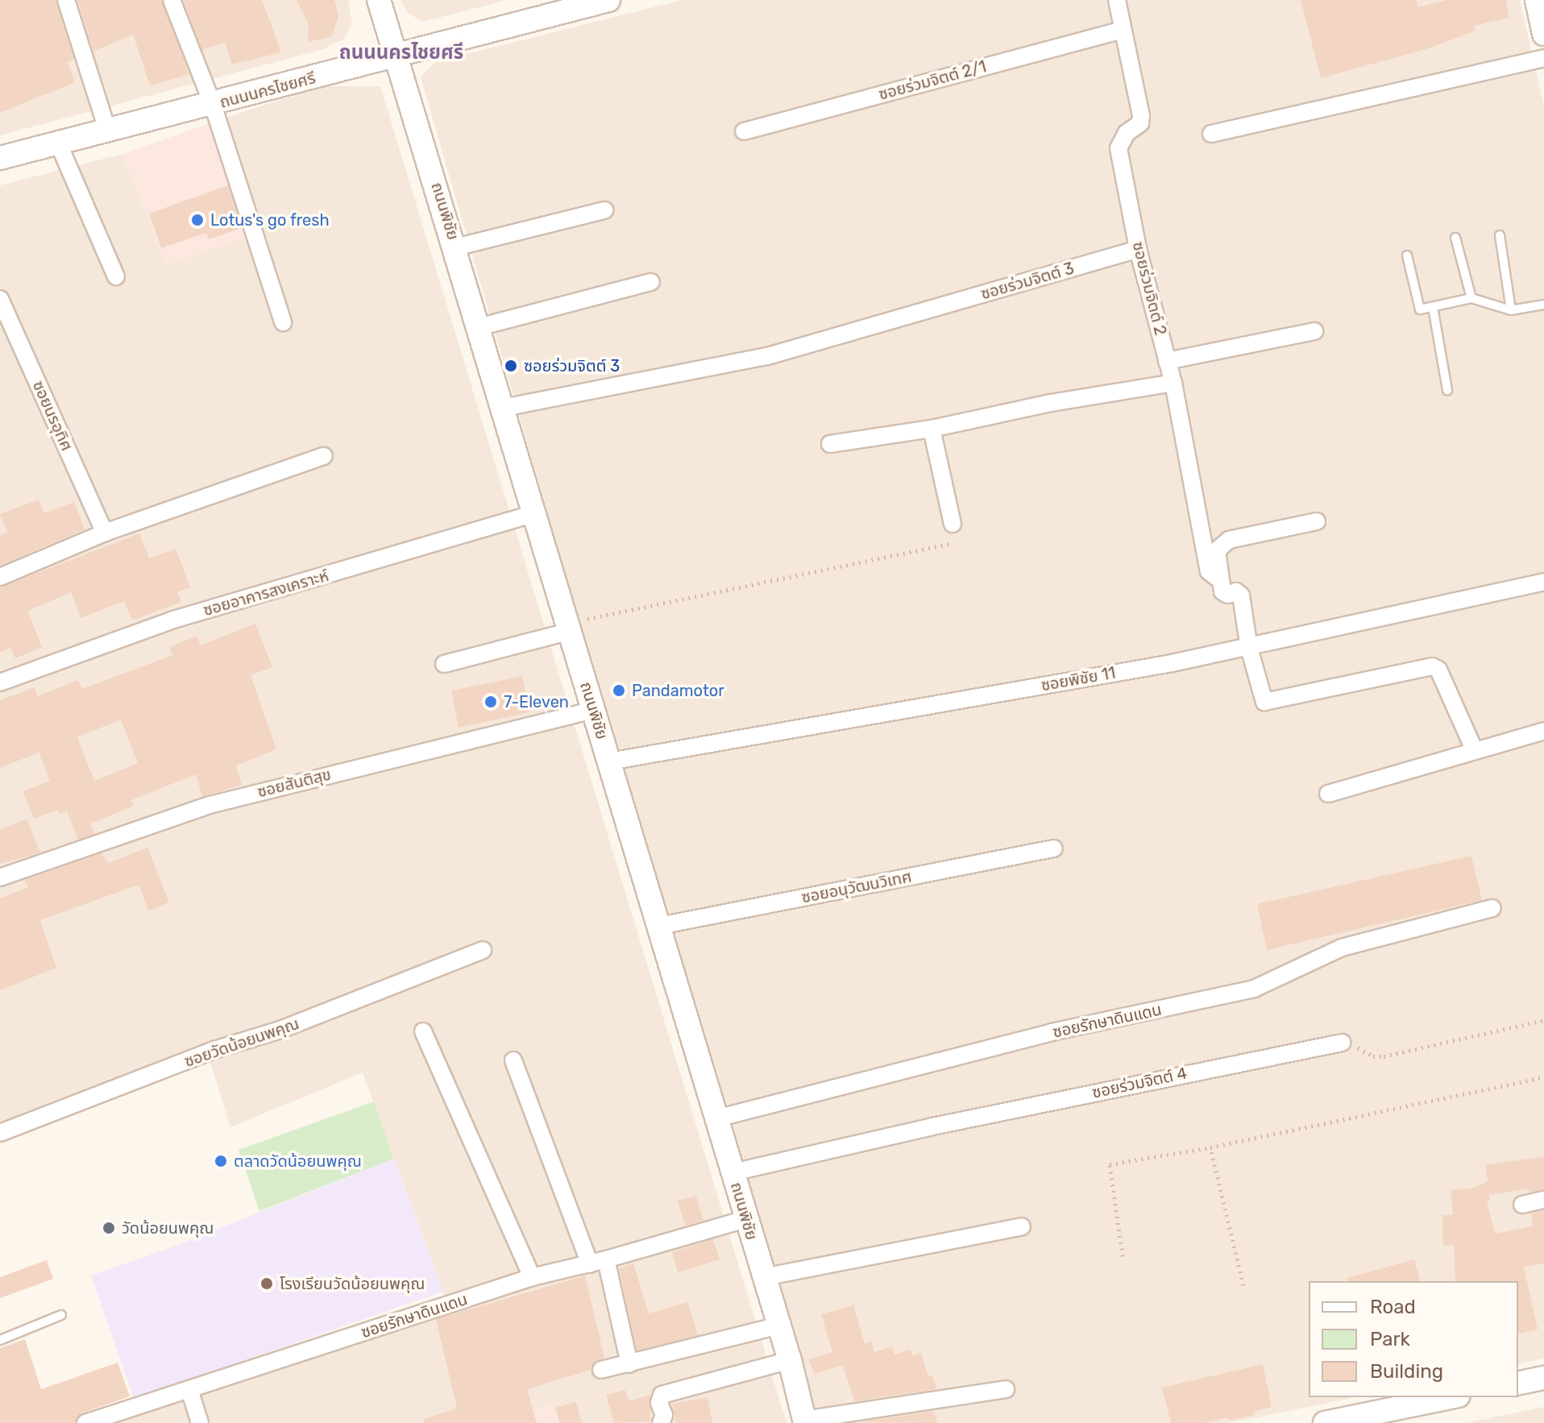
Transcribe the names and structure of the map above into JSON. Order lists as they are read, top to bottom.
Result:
{
  "streets": {
    "street": [
      "ซอยร่วมจิตต์ 2/1",
      "ถนนนครไชยศรี",
      "ถนนพิชัย",
      "ซอยร่วมจิตต์ 3",
      "ซอยร่วมจิตต์ 2",
      "ซอยนรอุทิศ",
      "ซอยอาคารสงเคราะห์",
      "ซอยพิชัย 11",
      "ซอยสันติสุข",
      "ซอยอนุวัฒนวิเทศ",
      "ซอยรักษาดินแดน",
      "ซอยวัดน้อยนพคุณ",
      "ซอยร่วมจิตต์ 4"
    ]
  },
  "crossings": [
    ["ซอยร่วมจิตต์ 2/1", "ซอยร่วมจิตต์ 2"],
    ["ถนนนครไชยศรี", "ถนนพิชัย"],
    ["ถนนพิชัย", "ซอยร่วมจิตต์ 3"],
    ["ถนนพิชัย", "ซอยอาคารสงเคราะห์"],
    ["ถนนพิชัย", "ซอยพิชัย 11"],
    ["ถนนพิชัย", "ซอยสันติสุข"],
    ["ถนนพิชัย", "ซอยอนุวัฒนวิเทศ"],
    ["ถนนพิชัย", "ซอยรักษาดินแดน"],
    ["ถนนพิชัย", "ซอยร่วมจิตต์ 4"],
    ["ซอยร่วมจิตต์ 3", "ซอยร่วมจิตต์ 2"]
  ],
  "districts": ["ถนนนครไชยศรี"],
  "places": [
    "Lotus's go fresh",
    "ซอยร่วมจิตต์ 3",
    "Pandamotor",
    "7-Eleven",
    "ตลาดวัดน้อยนพคุณ",
    "วัดน้อยนพคุณ",
    "โรงเรียนวัดน้อยนพคุณ"
  ],
  "legend": ["Road", "Park", "Building"]
}
